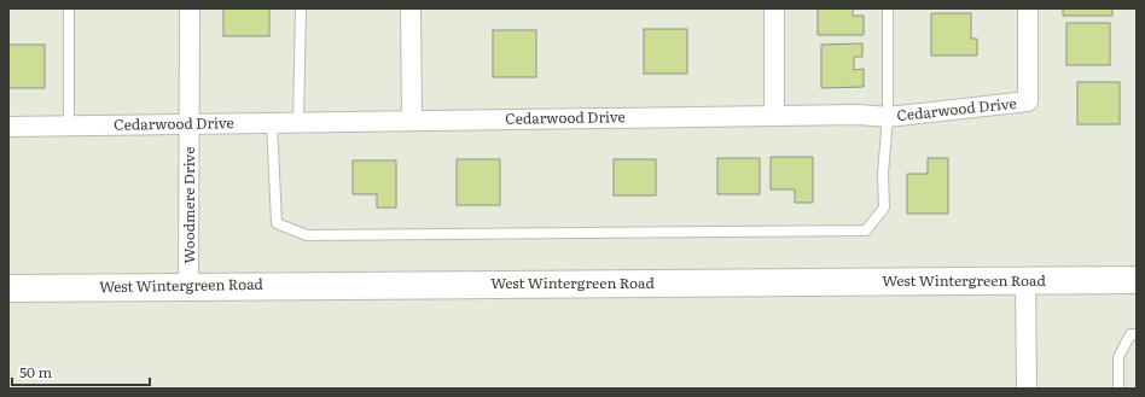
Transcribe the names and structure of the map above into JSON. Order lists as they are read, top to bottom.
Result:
{
  "streets": {
    "main road": ["West Wintergreen Road"],
    "street": ["Cedarwood Drive", "Woodmere Drive"]
  },
  "crossings": [
    ["Cedarwood Drive", "Woodmere Drive"],
    ["Woodmere Drive", "West Wintergreen Road"]
  ],
  "scale_bar": "50 m"
}
